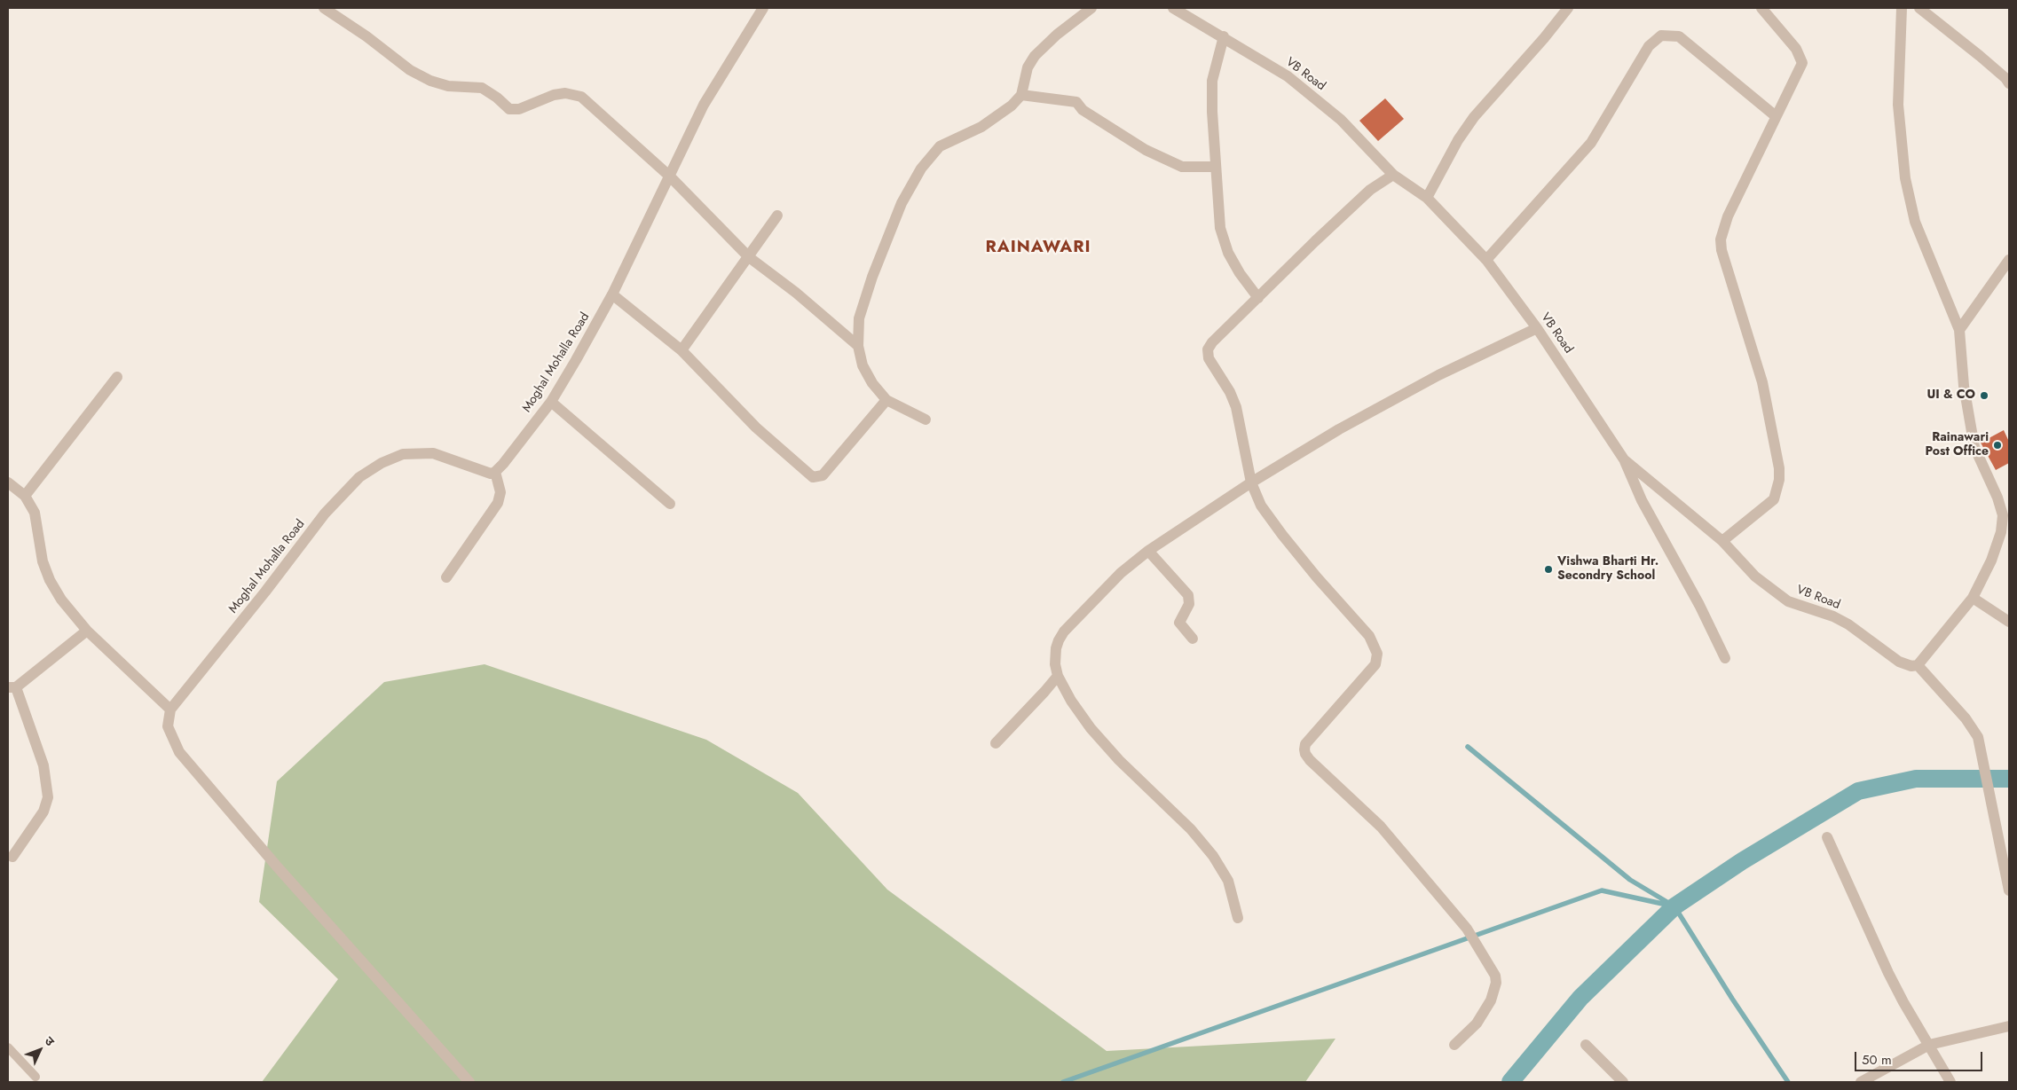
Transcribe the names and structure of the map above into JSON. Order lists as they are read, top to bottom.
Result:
{
  "streets": {
    "street": ["VB Road", "Moghal Mohalla Road"]
  },
  "districts": ["RAINAWARI"],
  "places": ["UI & CO", "Rainawari Post Office", "Vishwa Bharti Hr. Secondry School"],
  "scale_bar": "50 m",
  "north": "top right"
}
